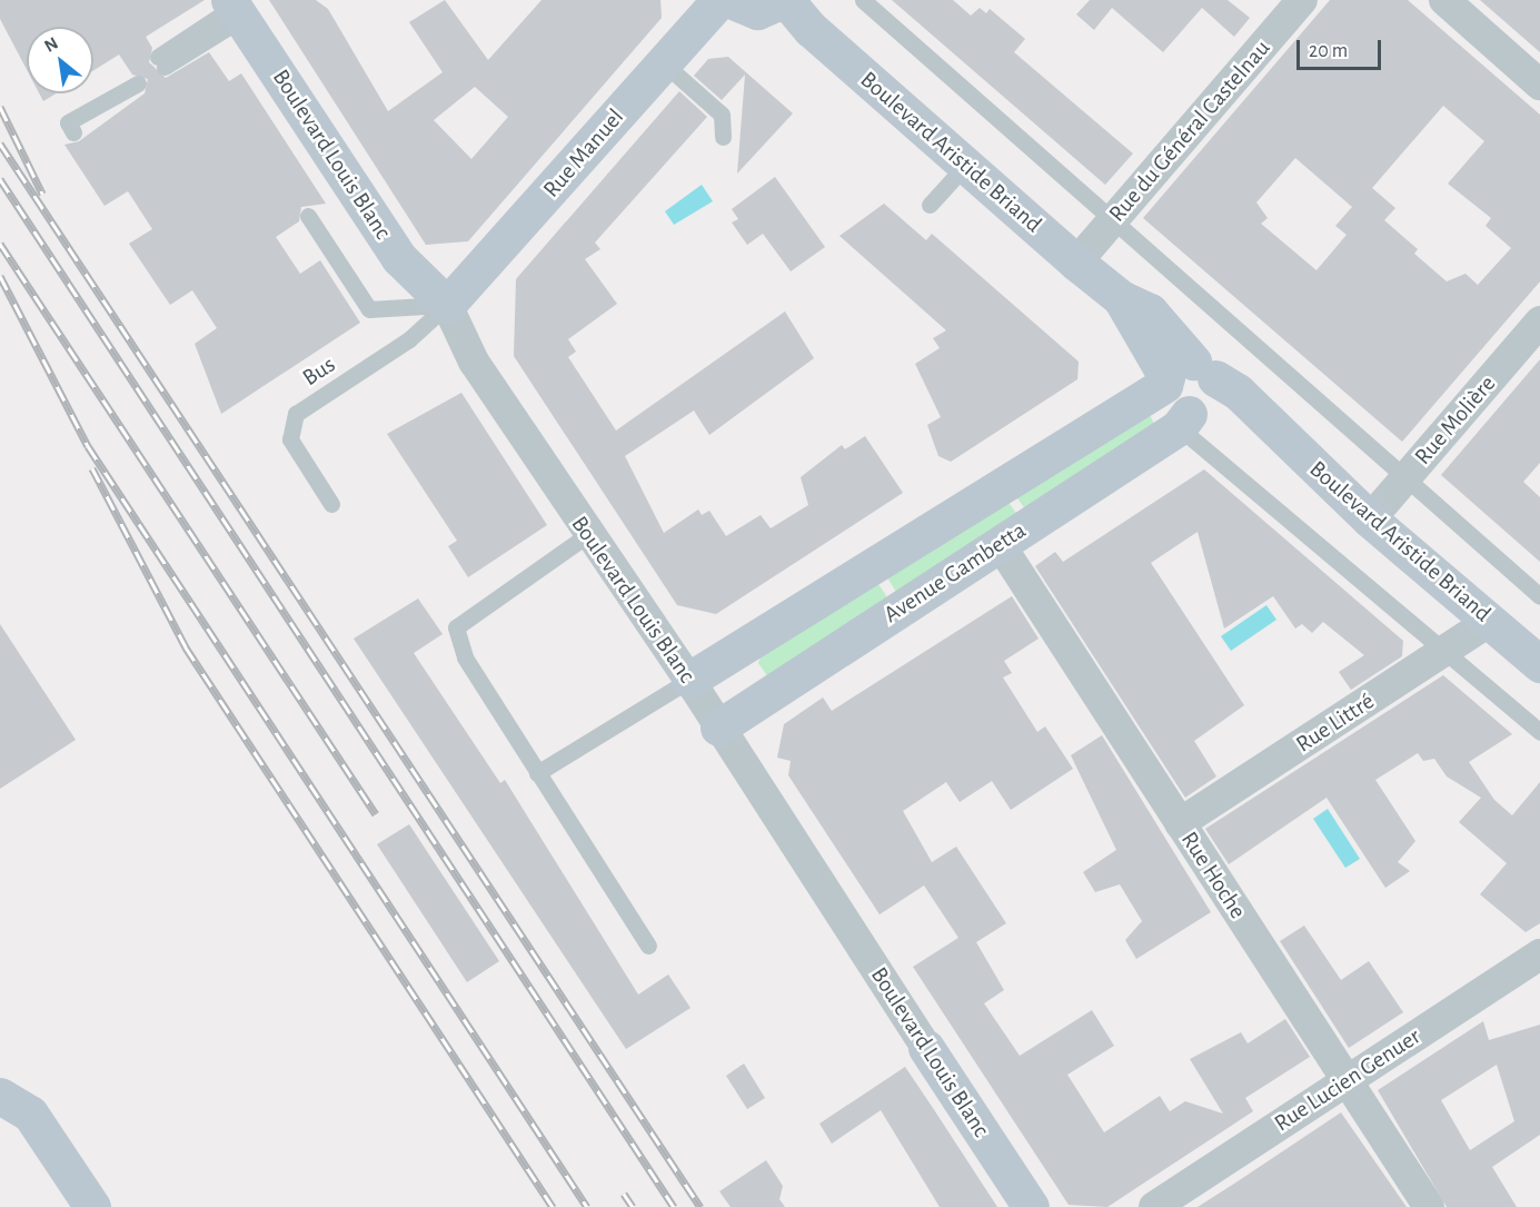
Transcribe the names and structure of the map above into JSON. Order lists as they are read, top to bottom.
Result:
{
  "streets": {
    "street": [
      "Rue du Général Castelnau",
      "Boulevard Aristide Briand",
      "Rue Manuel",
      "Boulevard Louis Blanc",
      "Rue Molière",
      "Avenue Gambetta",
      "Rue Littré",
      "Rue Hoche",
      "Rue Lucien Genuer"
    ],
    "lane": ["Bus"]
  },
  "crossings": [
    ["Rue du Général Castelnau", "Boulevard Aristide Briand"],
    ["Boulevard Aristide Briand", "Rue Molière"],
    ["Boulevard Aristide Briand", "Avenue Gambetta"],
    ["Boulevard Aristide Briand", "Rue Littré"],
    ["Rue Manuel", "Boulevard Louis Blanc"],
    ["Rue Manuel", "Bus"],
    ["Boulevard Louis Blanc", "Bus"],
    ["Boulevard Louis Blanc", "Avenue Gambetta"],
    ["Avenue Gambetta", "Rue Hoche"],
    ["Rue Littré", "Rue Hoche"],
    ["Rue Hoche", "Rue Lucien Genuer"]
  ],
  "scale_bar": "20 m",
  "north": "top left"
}
